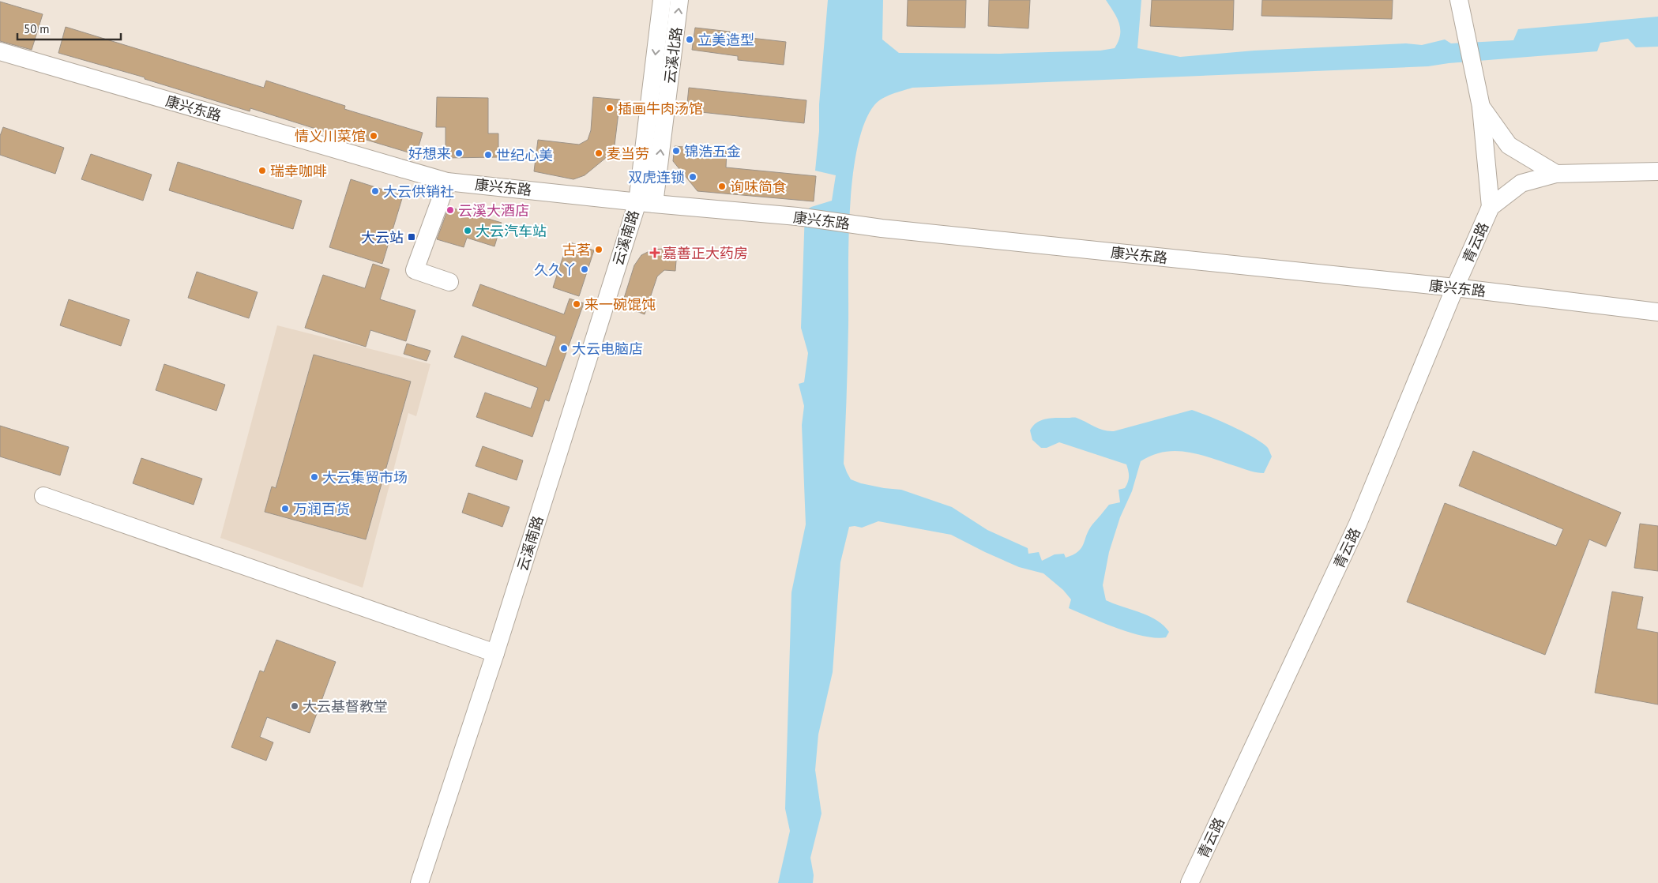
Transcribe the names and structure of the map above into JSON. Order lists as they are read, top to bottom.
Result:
{
  "streets": {
    "street": [
      "云溪北路",
      "康兴东路",
      "云溪南路",
      "青云路"
    ]
  },
  "crossings": [
    ["云溪北路", "康兴东路"],
    ["云溪北路", "云溪南路"],
    ["康兴东路", "云溪南路"],
    ["康兴东路", "青云路"]
  ],
  "places": {
    "other": [
      "立美造型",
      "插画牛肉汤馆",
      "情义川菜馆",
      "锦浩五金",
      "好想来",
      "麦当劳",
      "世纪心美",
      "瑞幸咖啡",
      "双虎连锁",
      "询味简食",
      "大云供销社",
      "云溪大酒店",
      "大云汽车站",
      "古茗",
      "久久丫",
      "来一碗馄饨",
      "大云电脑店",
      "大云集贸市场",
      "万润百货",
      "大云基督教堂"
    ],
    "transit": ["大云站"],
    "health": ["嘉善正大药房"]
  },
  "scale_bar": "50 m"
}
